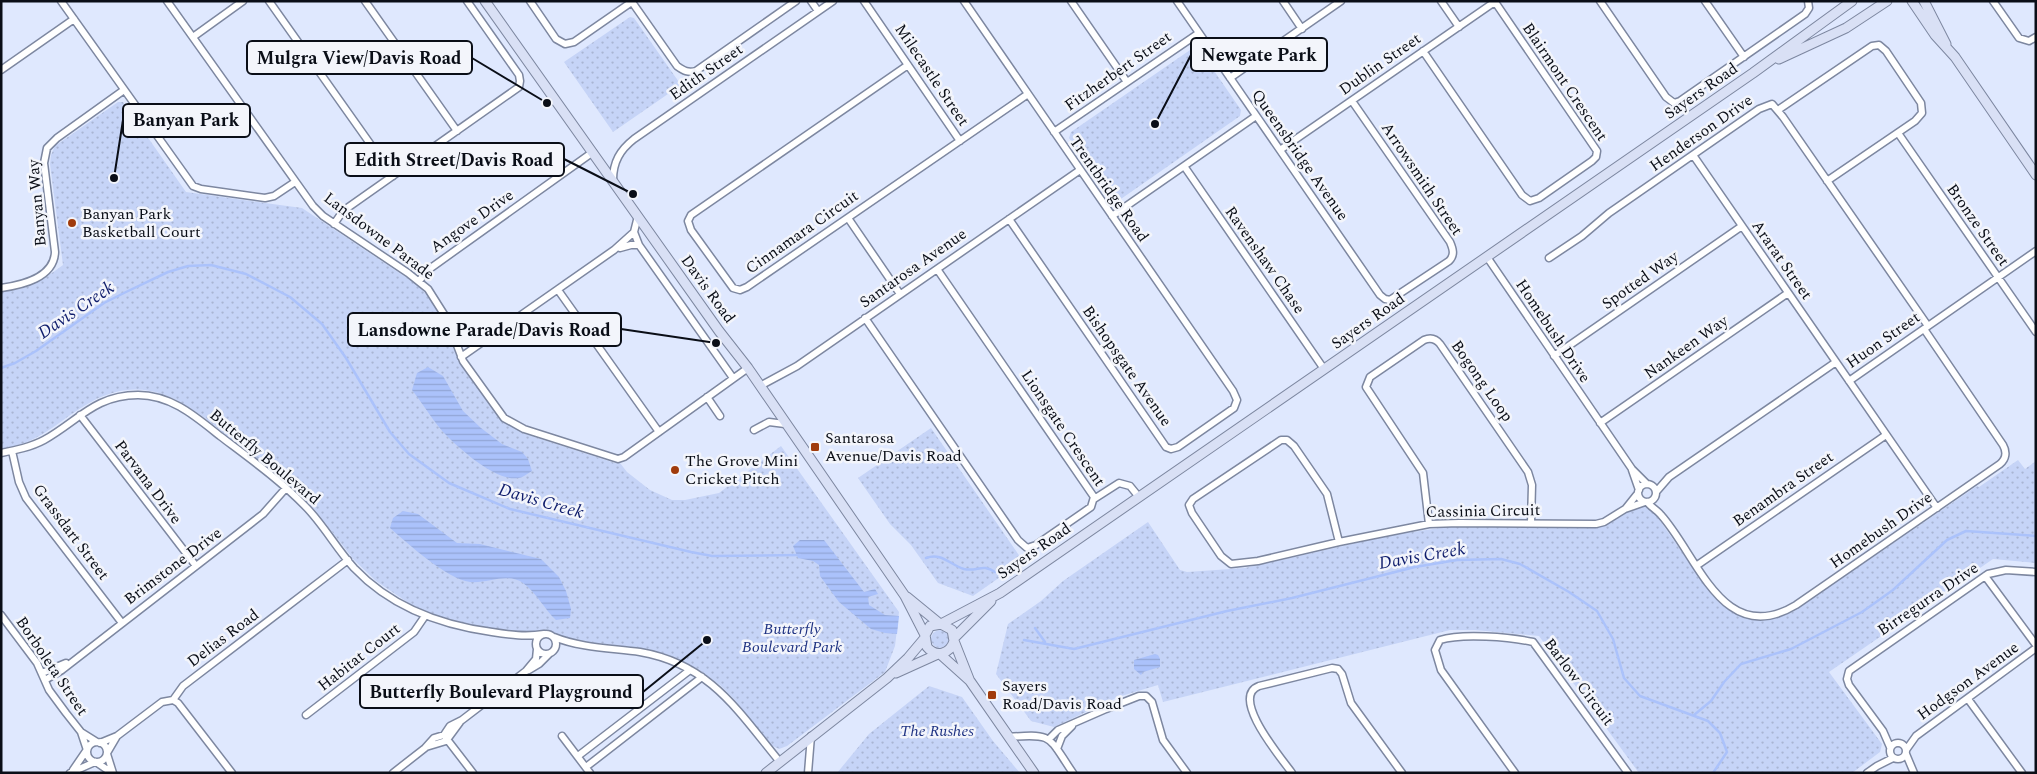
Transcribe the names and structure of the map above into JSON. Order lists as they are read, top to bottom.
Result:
{
  "streets": {
    "street": [
      "Dublin Street",
      "Fitzherbert Street",
      "Edith Street",
      "Milecastle Street",
      "Blairmont Crescent",
      "Sayers Road",
      "Henderson Drive",
      "Queensbridge Avenue",
      "Arrowsmith Street",
      "Trentbridge Road",
      "Banyan Way",
      "Angove Drive",
      "Bronze Street",
      "Cinnamara Circuit",
      "Lansdowne Parade",
      "Ravenshaw Chase",
      "Ararat Street",
      "Santarosa Avenue",
      "Spotted Way",
      "Davis Road",
      "Homebush Drive",
      "Huon Street",
      "Nankeen Way",
      "Bishopsgate Avenue",
      "Bogong Loop",
      "Lionsgate Crescent",
      "Butterfly Boulevard",
      "Parvana Drive",
      "Benambra Street",
      "Cassinia Circuit",
      "Grassdart Street",
      "Brimstone Drive",
      "Birregurra Drive",
      "Delias Road",
      "Habitat Court",
      "Borboleta Street",
      "Hodgson Avenue",
      "Barlow Circuit"
    ]
  },
  "crossings": [
    ["Dublin Street", "Blairmont Crescent"],
    ["Dublin Street", "Queensbridge Avenue"],
    ["Dublin Street", "Arrowsmith Street"],
    ["Fitzherbert Street", "Queensbridge Avenue"],
    ["Fitzherbert Street", "Trentbridge Road"],
    ["Edith Street", "Davis Road"],
    ["Milecastle Street", "Cinnamara Circuit"],
    ["Sayers Road", "Ravenshaw Chase"],
    ["Sayers Road", "Homebush Drive"],
    ["Henderson Drive", "Ararat Street"],
    ["Henderson Drive", "Homebush Drive"],
    ["Henderson Drive", "Huon Street"],
    ["Queensbridge Avenue", "Arrowsmith Street"],
    ["Trentbridge Road", "Cinnamara Circuit"],
    ["Trentbridge Road", "Santarosa Avenue"],
    ["Trentbridge Road", "Bishopsgate Avenue"],
    ["Angove Drive", "Lansdowne Parade"],
    ["Angove Drive", "Davis Road"],
    ["Bronze Street", "Huon Street"],
    ["Lansdowne Parade", "Davis Road"],
    ["Ararat Street", "Spotted Way"],
    ["Ararat Street", "Huon Street"],
    ["Ararat Street", "Nankeen Way"],
    ["Santarosa Avenue", "Davis Road"],
    ["Santarosa Avenue", "Bishopsgate Avenue"],
    ["Santarosa Avenue", "Lionsgate Crescent"],
    ["Spotted Way", "Homebush Drive"],
    ["Homebush Drive", "Huon Street"],
    ["Homebush Drive", "Nankeen Way"],
    ["Homebush Drive", "Benambra Street"],
    ["Homebush Drive", "Cassinia Circuit"],
    ["Huon Street", "Benambra Street"],
    ["Bogong Loop", "Cassinia Circuit"],
    ["Butterfly Boulevard", "Parvana Drive"],
    ["Butterfly Boulevard", "Grassdart Street"],
    ["Butterfly Boulevard", "Brimstone Drive"],
    ["Butterfly Boulevard", "Delias Road"],
    ["Butterfly Boulevard", "Habitat Court"],
    ["Parvana Drive", "Brimstone Drive"],
    ["Grassdart Street", "Brimstone Drive"],
    ["Brimstone Drive", "Borboleta Street"],
    ["Delias Road", "Borboleta Street"]
  ],
  "water": ["Davis Creek"],
  "parks": ["Butterfly Boulevard Park", "The Rushes"],
  "places": {
    "other": [
      "Mulgra View/Davis Road",
      "Newgate Park",
      "Banyan Park",
      "Edith Street/Davis Road",
      "Banyan Park Basketball Court",
      "Lansdowne Parade/Davis Road",
      "The Grove Mini Cricket Pitch",
      "Butterfly Boulevard Playground"
    ],
    "transit": ["Santarosa Avenue/Davis Road", "Sayers Road/Davis Road"]
  }
}
